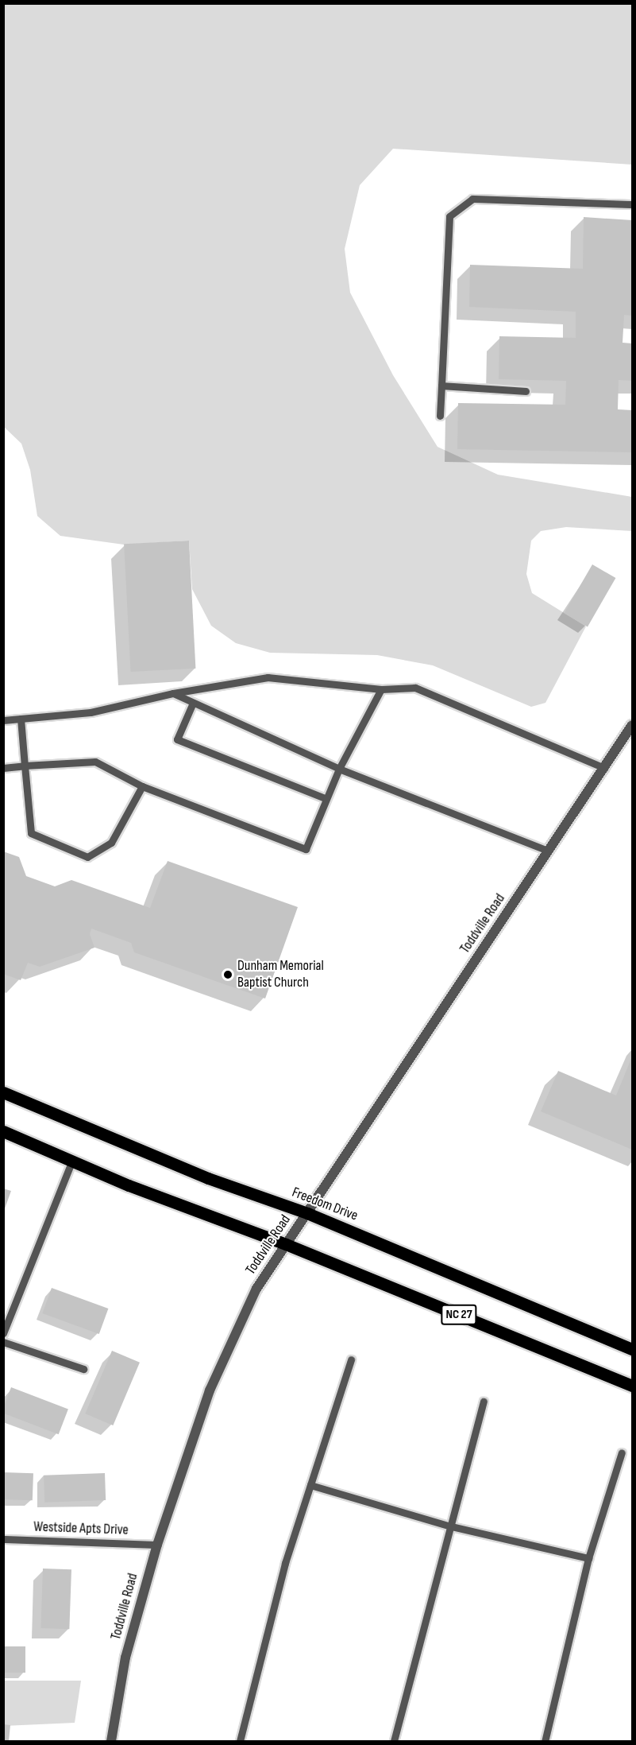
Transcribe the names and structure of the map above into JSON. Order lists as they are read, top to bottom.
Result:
{
  "streets": {
    "main road": ["Freedom Drive", "NC 27"],
    "street": ["Toddville Road"],
    "lane": ["Westside Apts Drive"]
  },
  "crossings": [
    ["Toddville Road", "Freedom Drive"],
    ["Toddville Road", "NC 27"],
    ["Toddville Road", "Westside Apts Drive"]
  ],
  "places": ["Dunham Memorial Baptist Church"]
}
